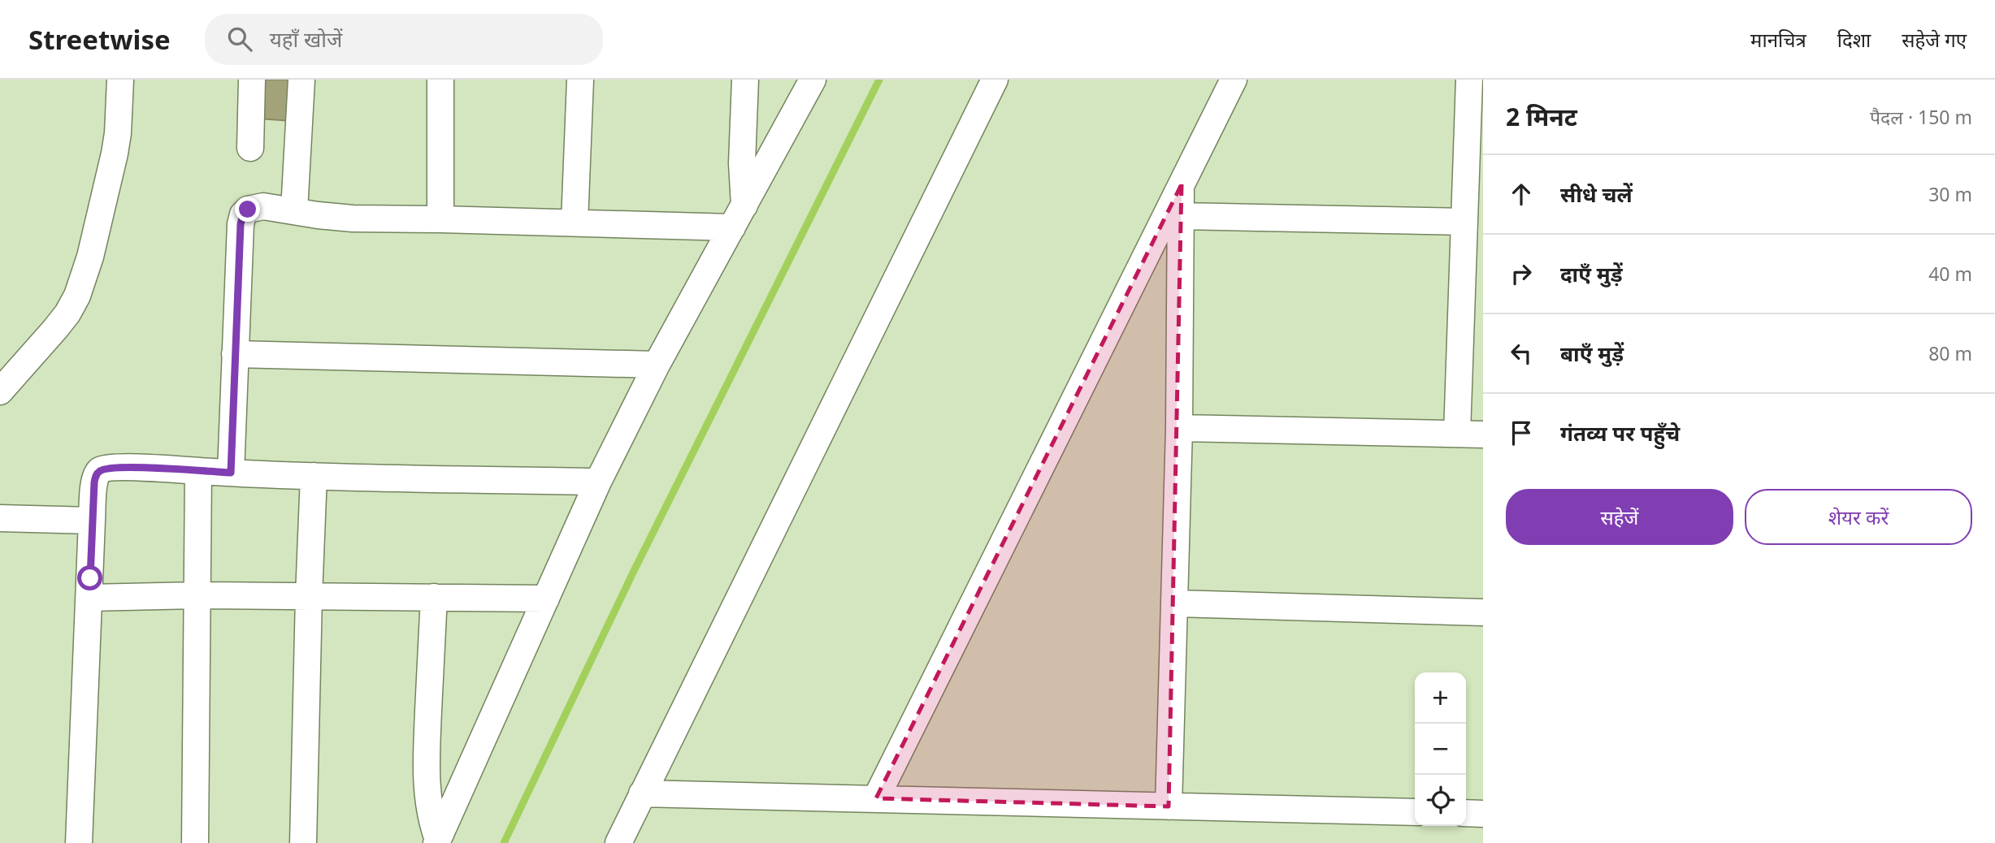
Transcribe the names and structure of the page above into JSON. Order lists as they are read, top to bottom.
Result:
{
  "page": {
    "header": "Streetwise",
    "search": "यहाँ खोजें",
    "nav": ["मानचित्र", "दिशा", "सहेजे गए"],
    "heading": ["2 मिनट", "पैदल · 150 m"],
    "list": [
      ["सीधे चलें", "30 m"],
      ["दाएँ मुड़ें", "40 m"],
      ["बाएँ मुड़ें", "80 m"],
      "गंतव्य पर पहुँचे"
    ],
    "buttons": ["सहेजें", "शेयर करें"],
    "map_buttons": ["+", "−"]
  }
}
